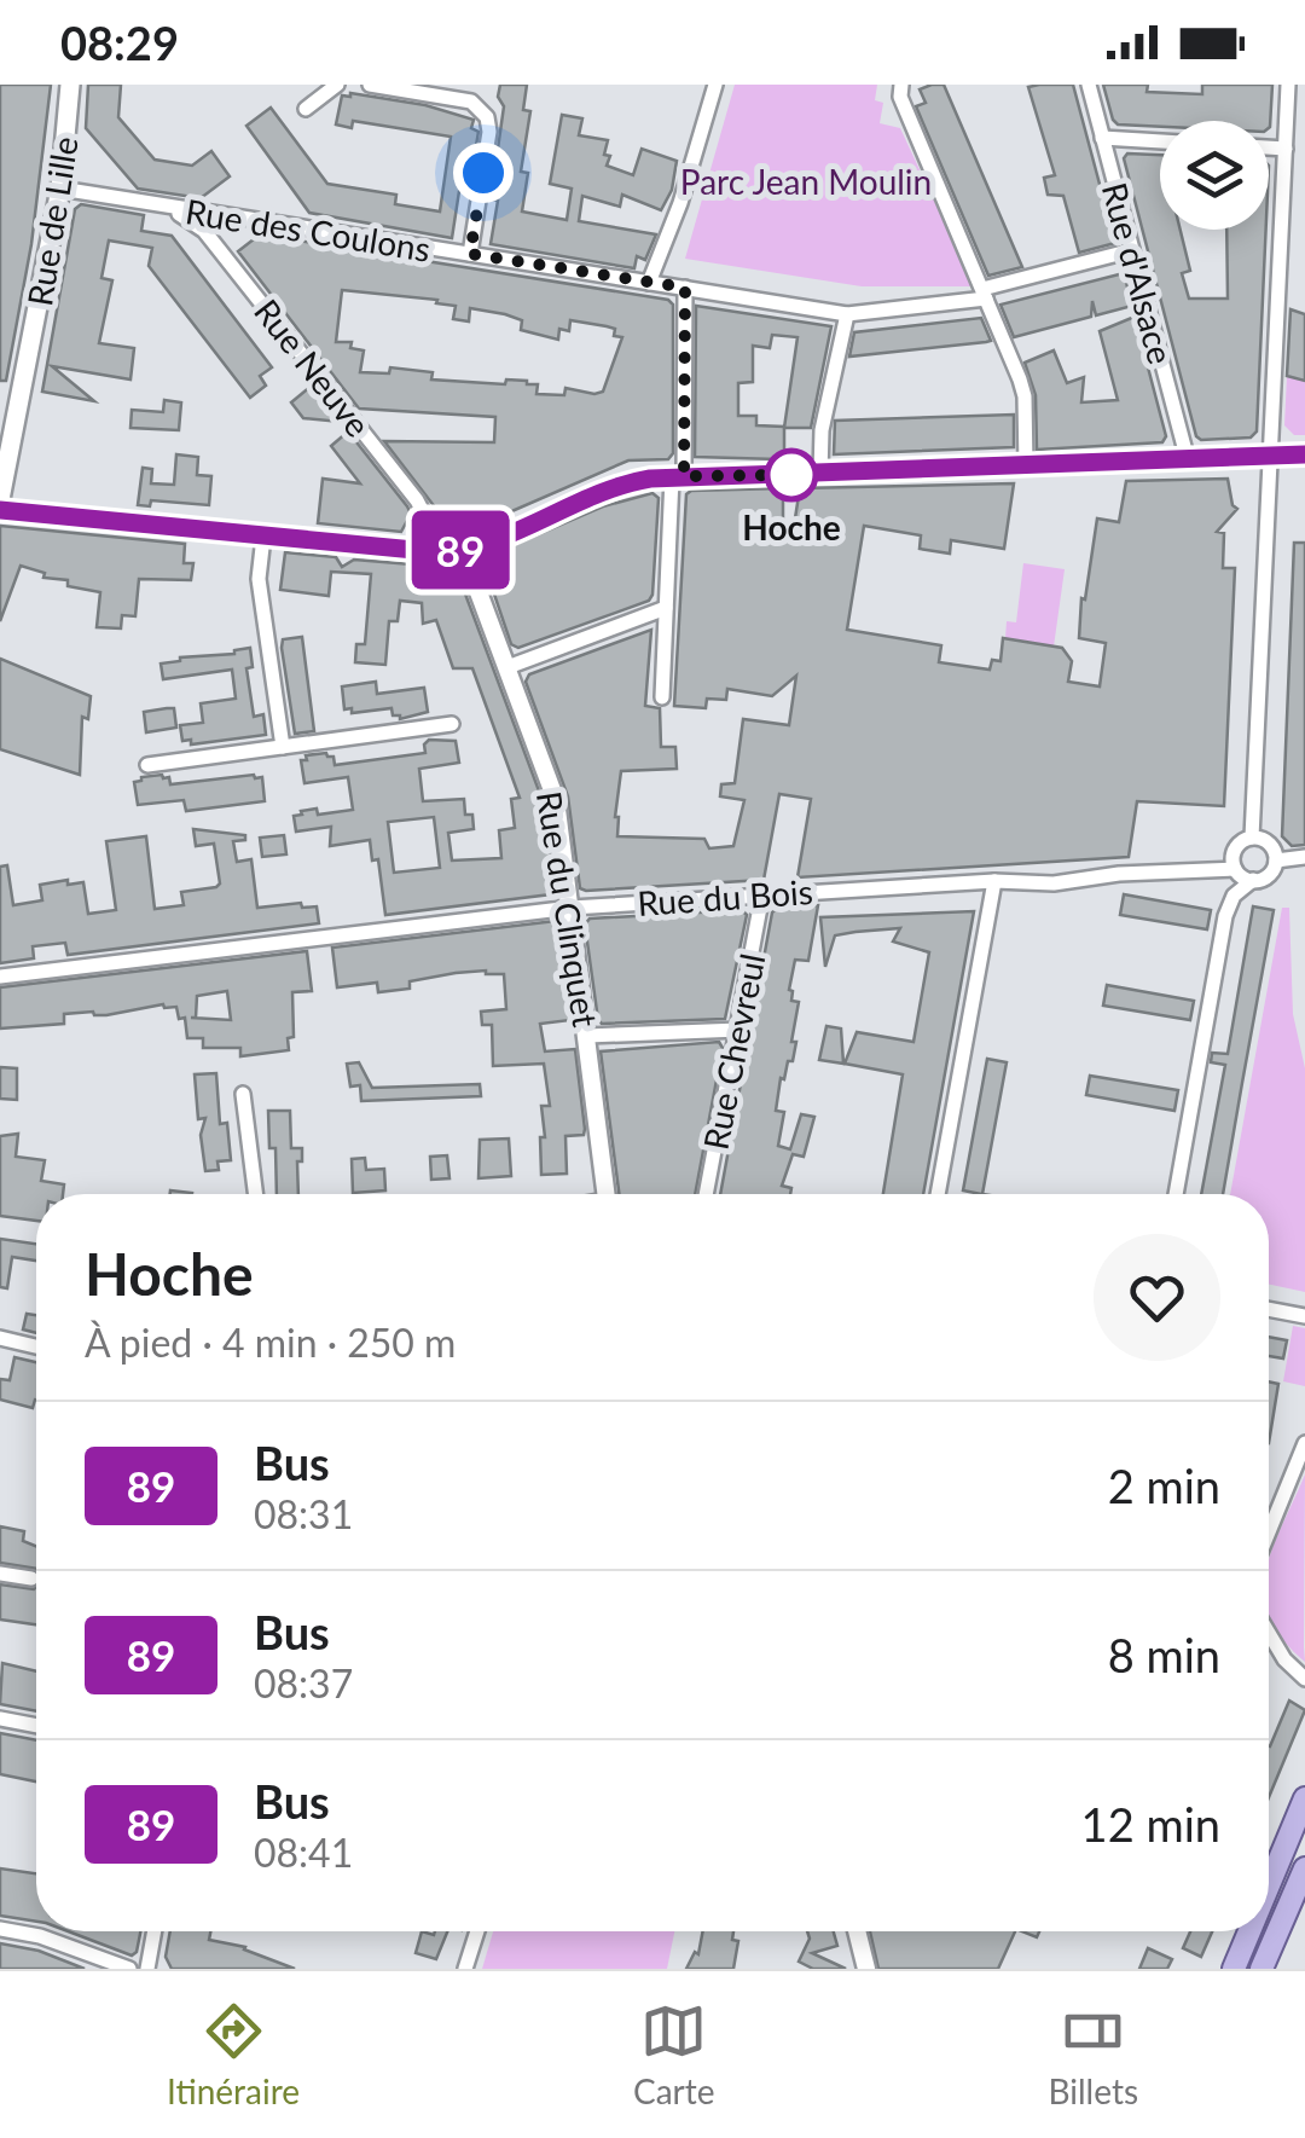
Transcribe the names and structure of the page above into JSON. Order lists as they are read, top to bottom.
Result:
{
  "streets": {
    "main road": ["Rue de Lille"],
    "street": [
      "Rue des Coulons",
      "Rue d'Alsace",
      "Rue Neuve",
      "Rue du Bois",
      "Rue du Clinquet",
      "Rue Chevreul"
    ]
  },
  "crossings": [
    ["Rue de Lille", "Rue des Coulons"],
    ["Rue des Coulons", "Rue d'Alsace"],
    ["Rue des Coulons", "Rue Neuve"],
    ["Rue du Bois", "Rue du Clinquet"],
    ["Rue du Bois", "Rue Chevreul"]
  ],
  "parks": ["Parc Jean Moulin"],
  "places": ["Hoche"],
  "lines": ["bus line 89"],
  "page": {
    "status": "08:29",
    "on_map": "89",
    "heading": ["Hoche", "À pied · 4 min · 250 m"],
    "list": [
      {
        "mark": "89",
        "name": "Bus",
        "note": "08:31",
        "value": "2 min"
      },
      {
        "mark": "89",
        "name": "Bus",
        "note": "08:37",
        "value": "8 min"
      },
      {
        "mark": "89",
        "name": "Bus",
        "note": "08:41",
        "value": "12 min"
      }
    ],
    "tabs": ["Itinéraire", "Carte", "Billets"]
  }
}
